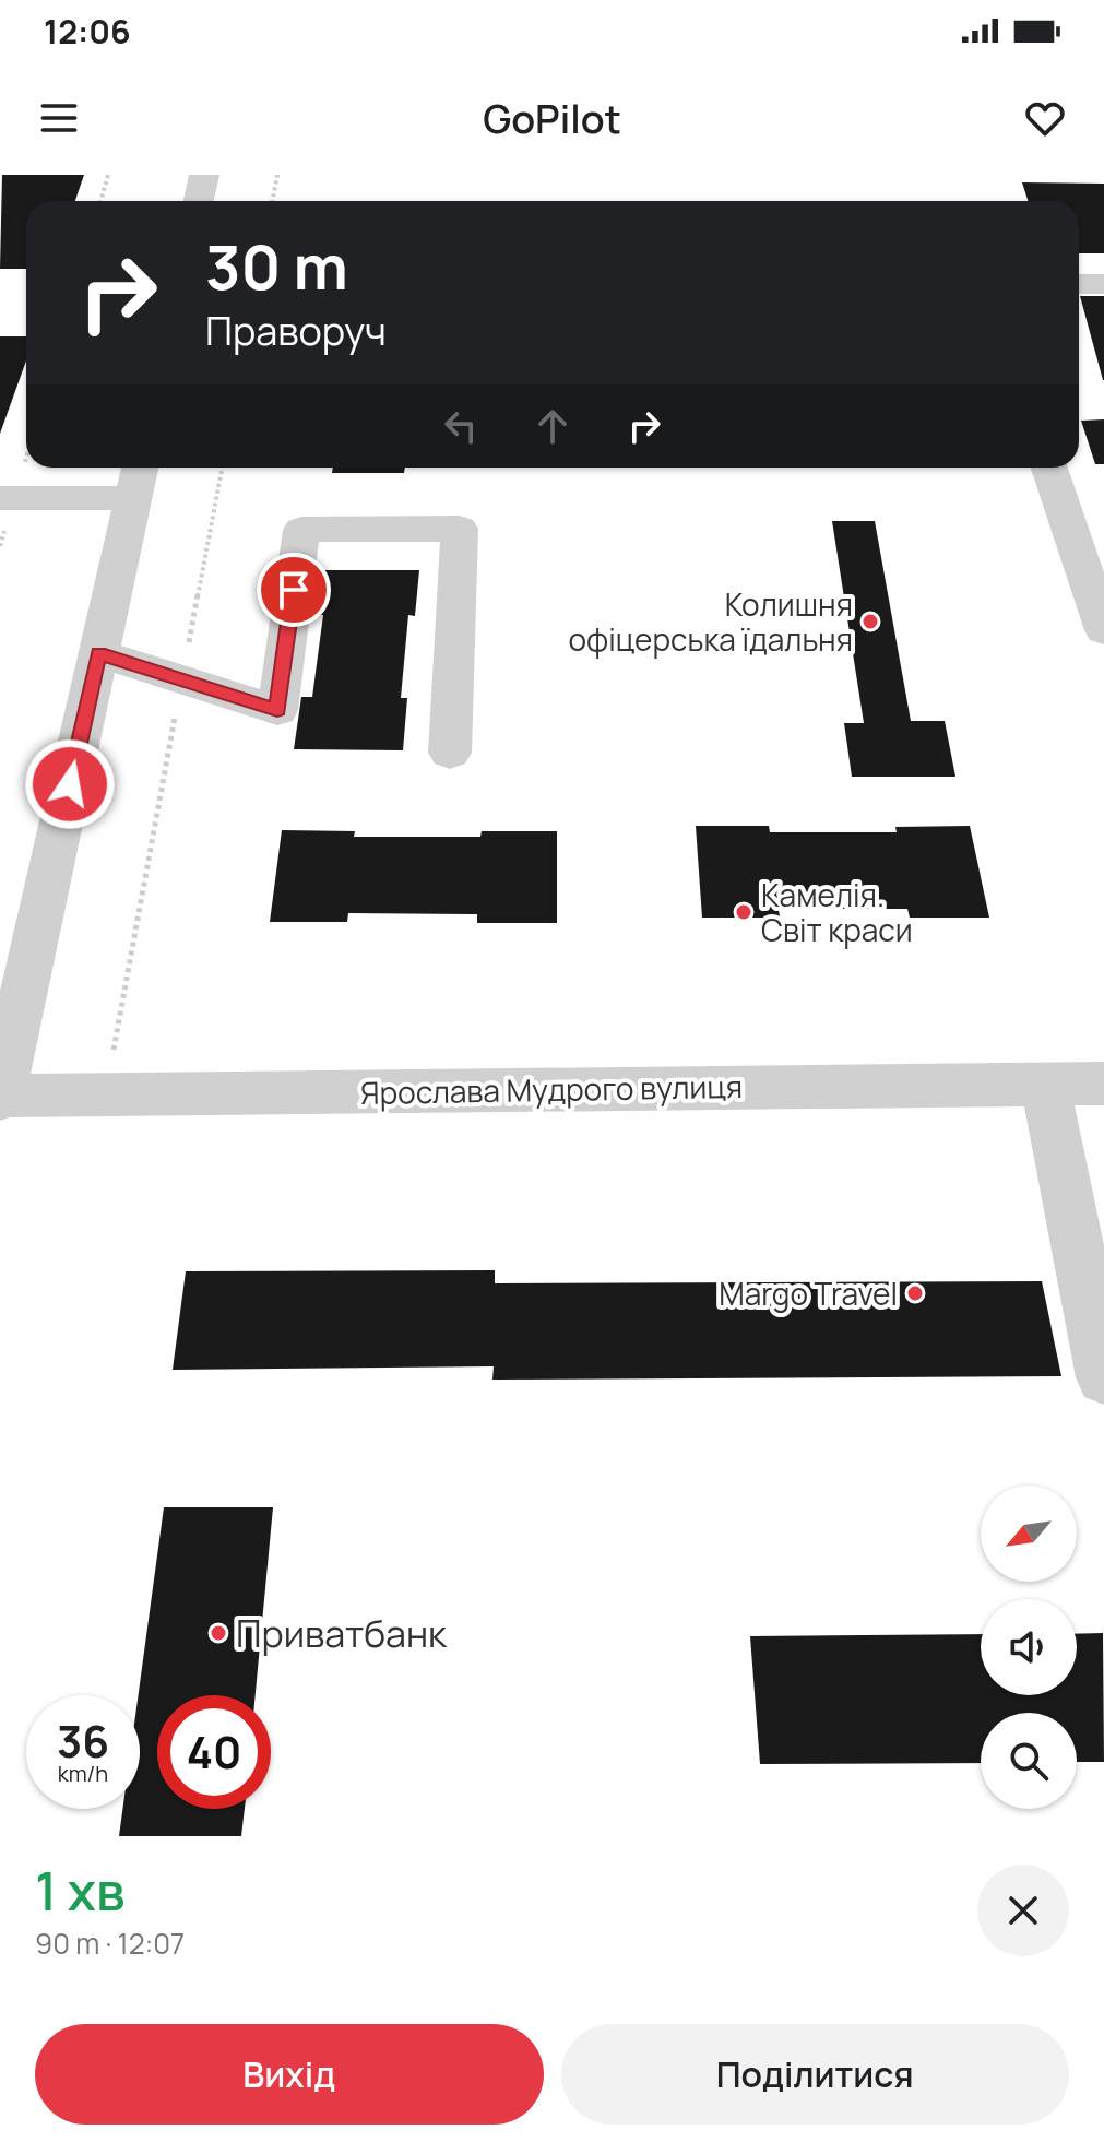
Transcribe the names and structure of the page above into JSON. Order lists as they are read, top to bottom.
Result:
{
  "streets": {
    "street": ["Ярослава Мудрого вулиця"]
  },
  "places": [
    "Колишня офіцерська їдальня",
    "Камелія. Світ краси",
    "Margo Travel",
    "Приватбанк"
  ],
  "north": "bottom left",
  "page": {
    "status": "12:06",
    "header": "GoPilot",
    "turn": ["30 m", "Праворуч"],
    "speed": "36 km/h",
    "limit": "40",
    "heading": ["1 хв", "90 m · 12:07"],
    "buttons": ["Вихід", "Поділитися"]
  }
}
